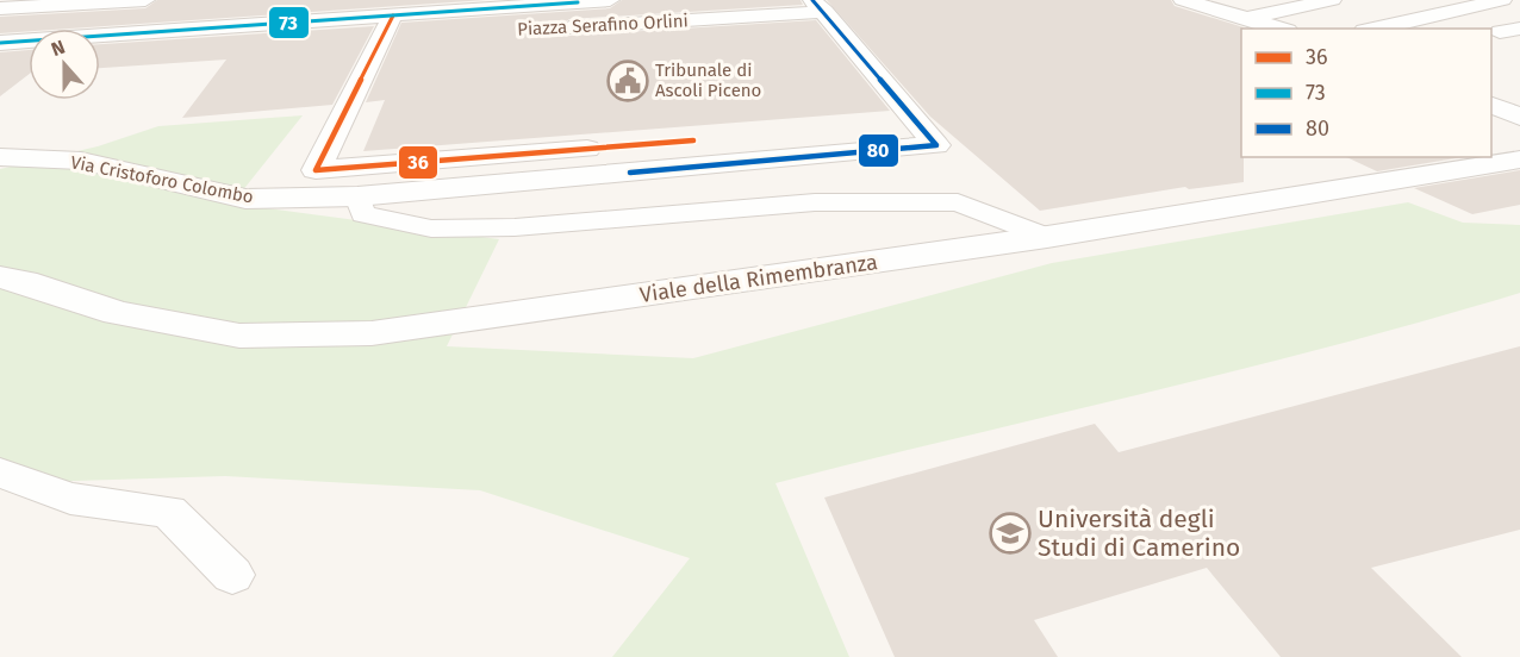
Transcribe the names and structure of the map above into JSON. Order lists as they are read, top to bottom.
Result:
{
  "streets": {
    "street": ["Piazza Serafino Orlini", "Via Cristoforo Colombo", "Viale della Rimembranza"]
  },
  "places": {
    "public building": ["Tribunale di Ascoli Piceno"],
    "school or university": ["Università degli Studi di Camerino"]
  },
  "lines": ["transit line 80", "transit line 73", "transit line 36"],
  "legend": ["36", "73", "80"],
  "north": "top"
}
